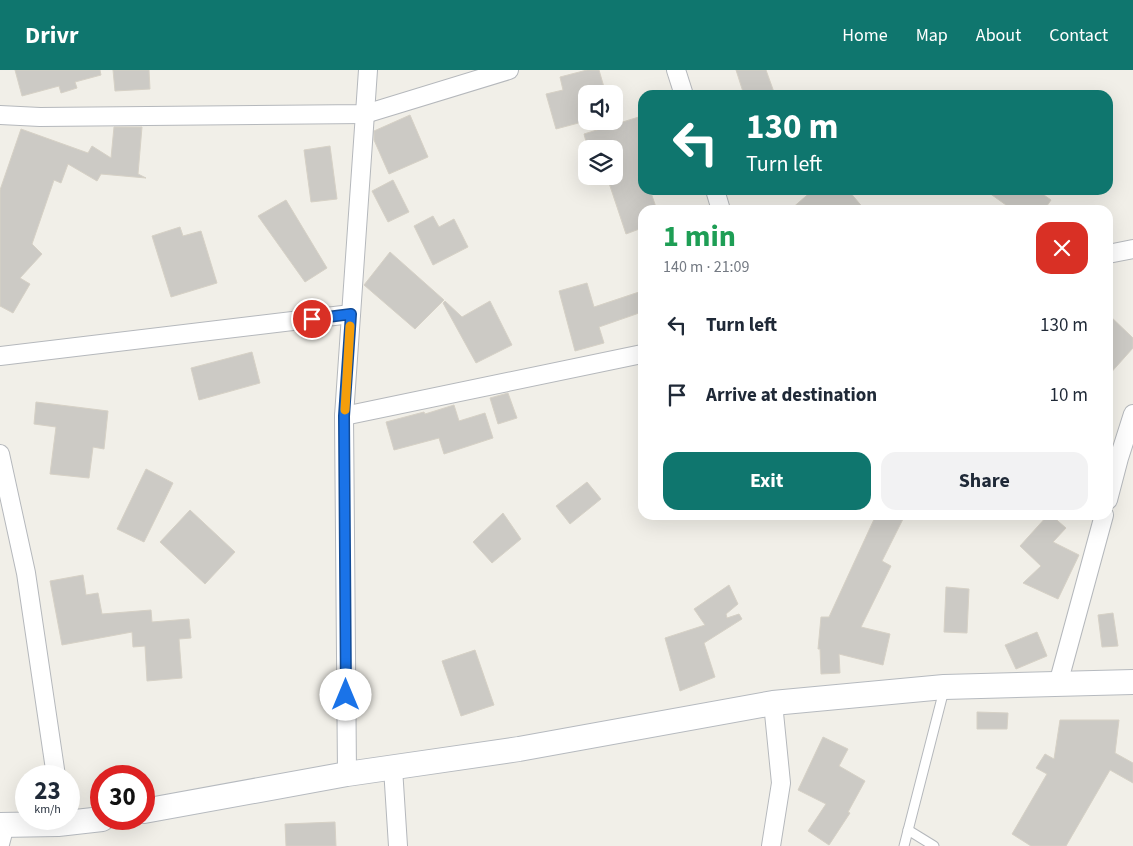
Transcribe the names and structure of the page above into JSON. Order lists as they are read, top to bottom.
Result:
{
  "page": {
    "header": "Drivr",
    "nav": [
      "Home",
      "Map",
      "About",
      "Contact"
    ],
    "turn": ["130 m", "Turn left"],
    "heading": ["1 min", "140 m · 21:09"],
    "list": [
      {
        "name": "Turn left",
        "value": "130 m"
      },
      {
        "name": "Arrive at destination",
        "value": "10 m"
      }
    ],
    "buttons": ["Exit", "Share"],
    "speed": "23 km/h",
    "limit": "30"
  }
}
